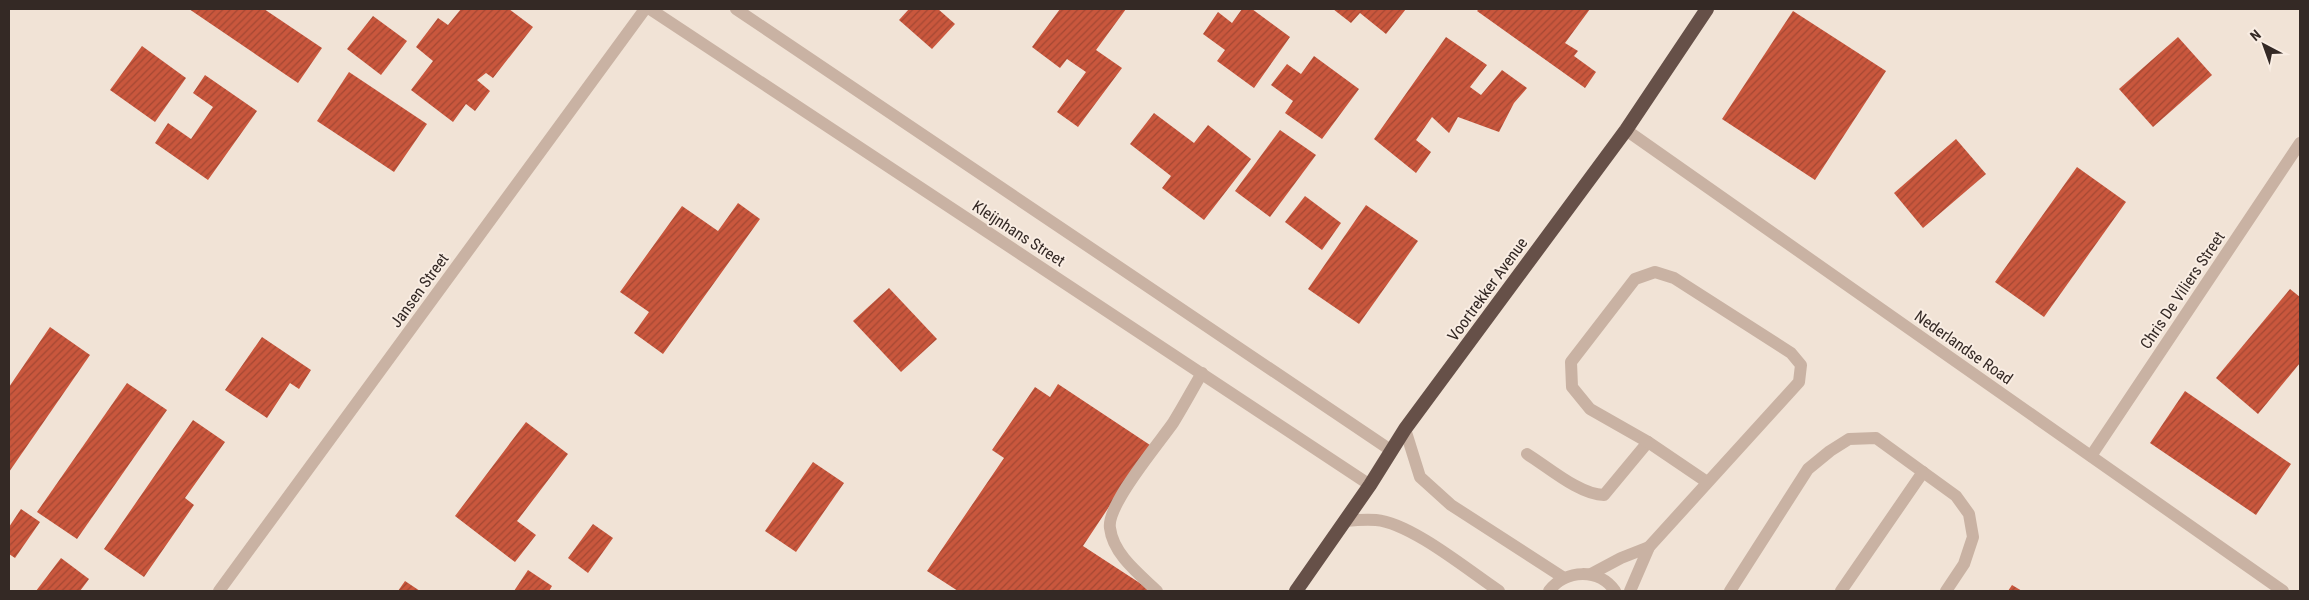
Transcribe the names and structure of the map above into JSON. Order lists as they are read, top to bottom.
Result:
{
  "streets": {
    "highway": ["Voortrekker Avenue"],
    "street": [
      "Kleijnhans Street",
      "Jansen Street",
      "Chris De Viliers Street",
      "Nederlandse Road"
    ]
  },
  "crossings": [
    ["Kleijnhans Street", "Voortrekker Avenue"],
    ["Voortrekker Avenue", "Nederlandse Road"],
    ["Chris De Viliers Street", "Nederlandse Road"]
  ],
  "north": "top left"
}
